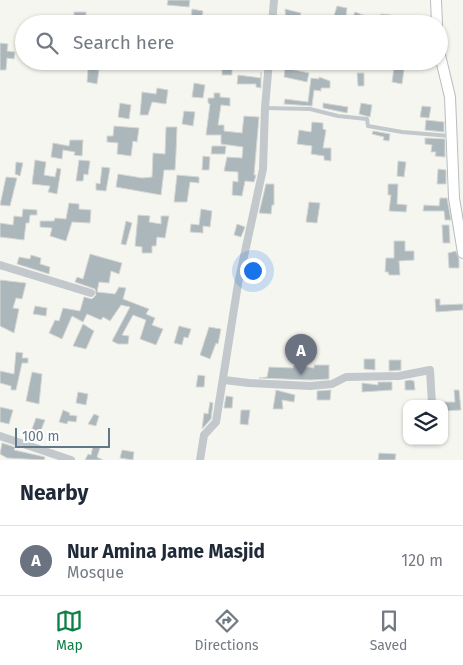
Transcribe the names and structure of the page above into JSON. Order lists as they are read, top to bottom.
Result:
{
  "scale_bar": "100 m",
  "page": {
    "search": "Search here",
    "pins": "A",
    "scale": "100 m",
    "heading": "Nearby",
    "list": [
      {
        "mark": "A",
        "name": "Nur Amina Jame Masjid",
        "note": "Mosque",
        "value": "120 m"
      }
    ],
    "nav": ["Map", "Directions", "Saved"]
  }
}
